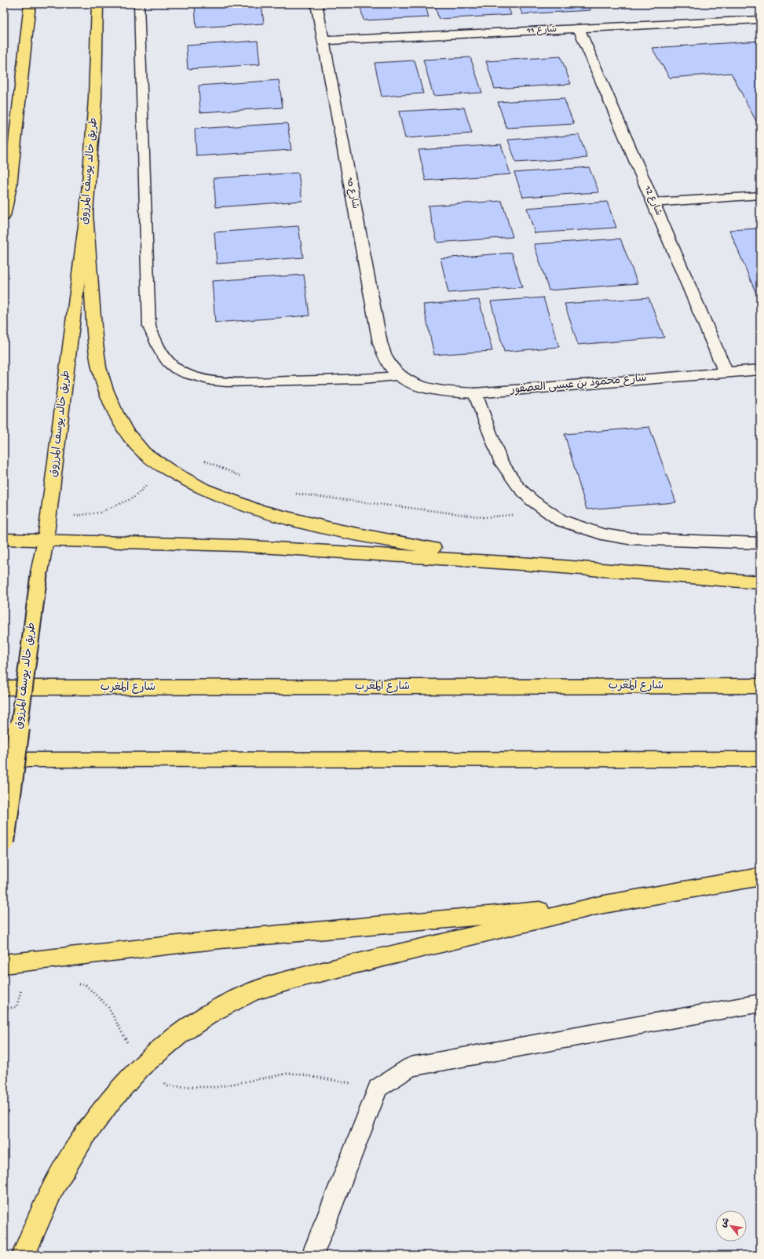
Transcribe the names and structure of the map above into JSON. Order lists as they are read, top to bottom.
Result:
{
  "streets": {
    "main road": ["طريق خالد يوسف المرزوق", "شارع المغرب"],
    "street": [
      "شارع 11",
      "شارع 10",
      "شارع 12",
      "شارع محمود بن عيسى العصفور"
    ]
  },
  "crossings": [
    ["شارع 11", "شارع 10"],
    ["شارع 11", "شارع 12"],
    ["شارع 10", "شارع محمود بن عيسى العصفور"],
    ["شارع 12", "شارع محمود بن عيسى العصفور"]
  ],
  "north": "top left"
}
